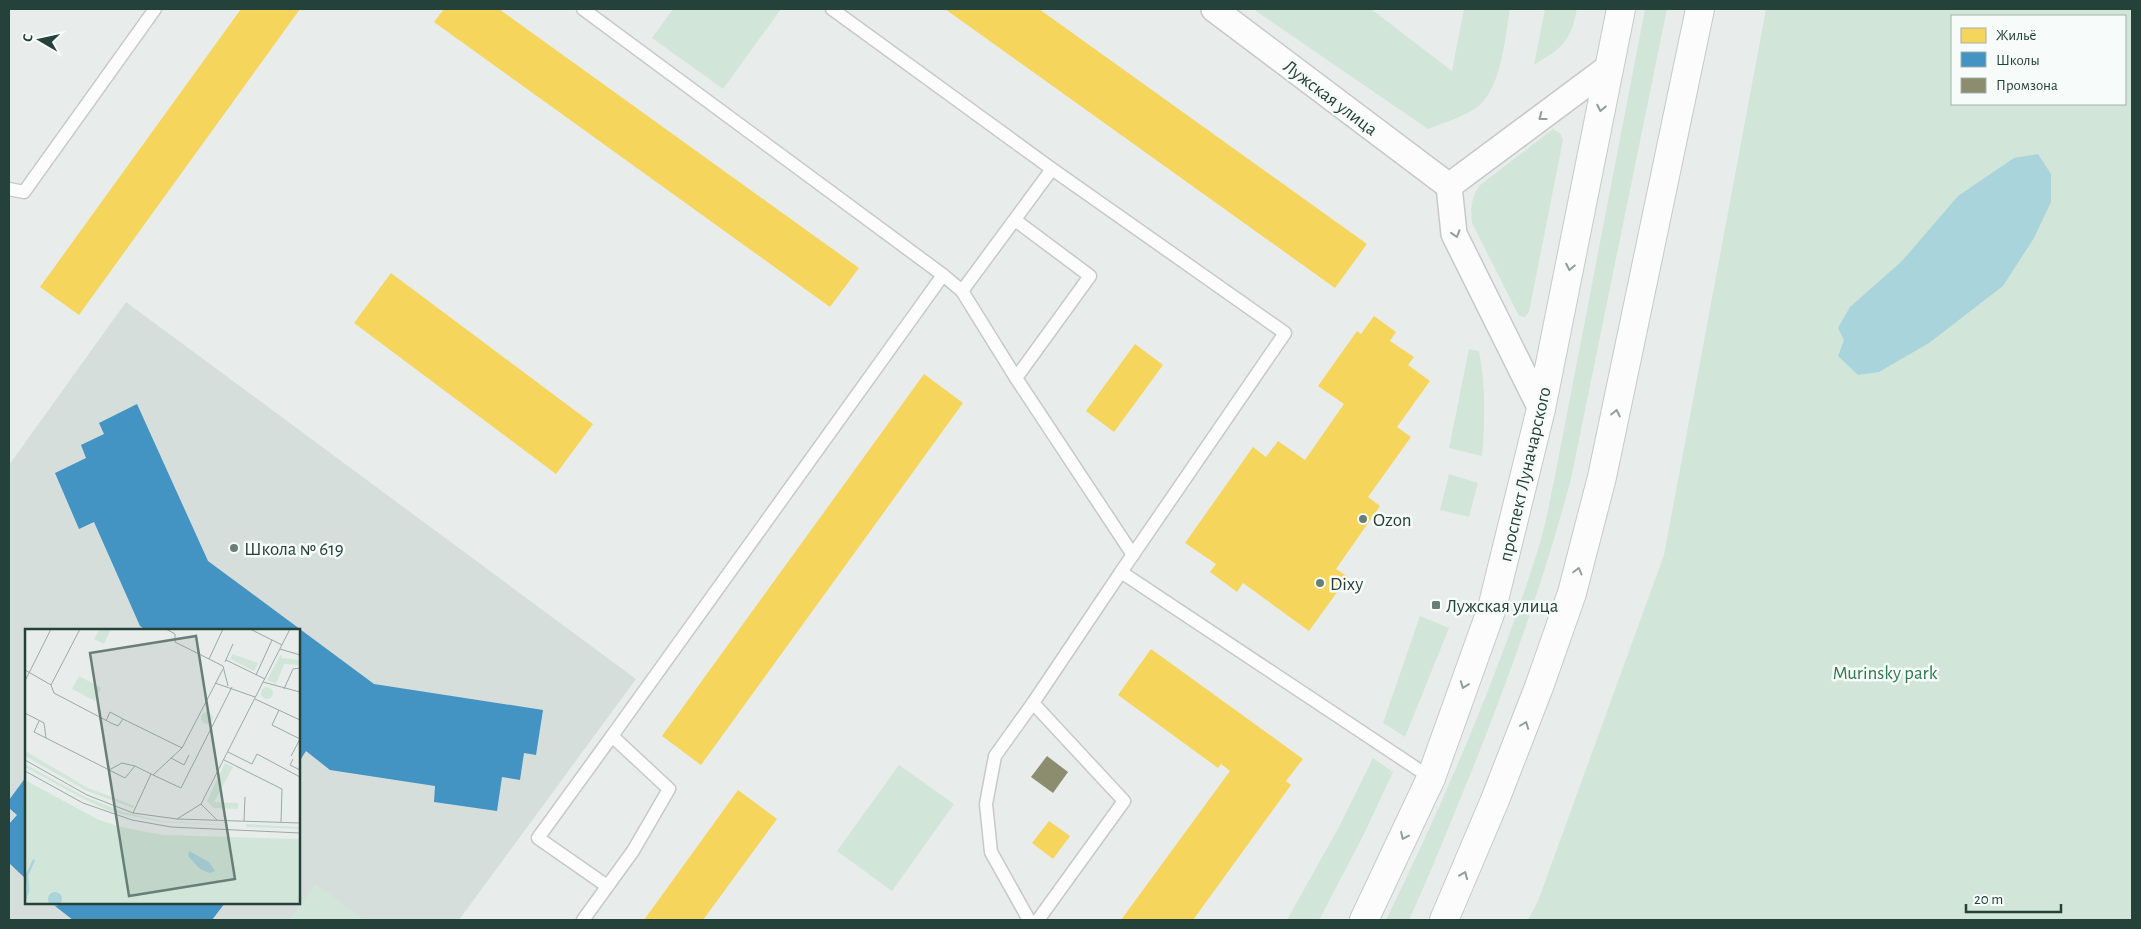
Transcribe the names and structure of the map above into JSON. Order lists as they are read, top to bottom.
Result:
{
  "streets": {
    "main road": ["проспект Луначарского"],
    "street": ["Лужская улица"]
  },
  "parks": ["Murinsky park"],
  "places": {
    "other": ["Ozon", "Школа № 619", "Dixy"],
    "transit": ["Лужская улица"]
  },
  "legend": ["Жильё", "Школы", "Промзона"],
  "scale_bar": "20 m",
  "north": "left"
}
